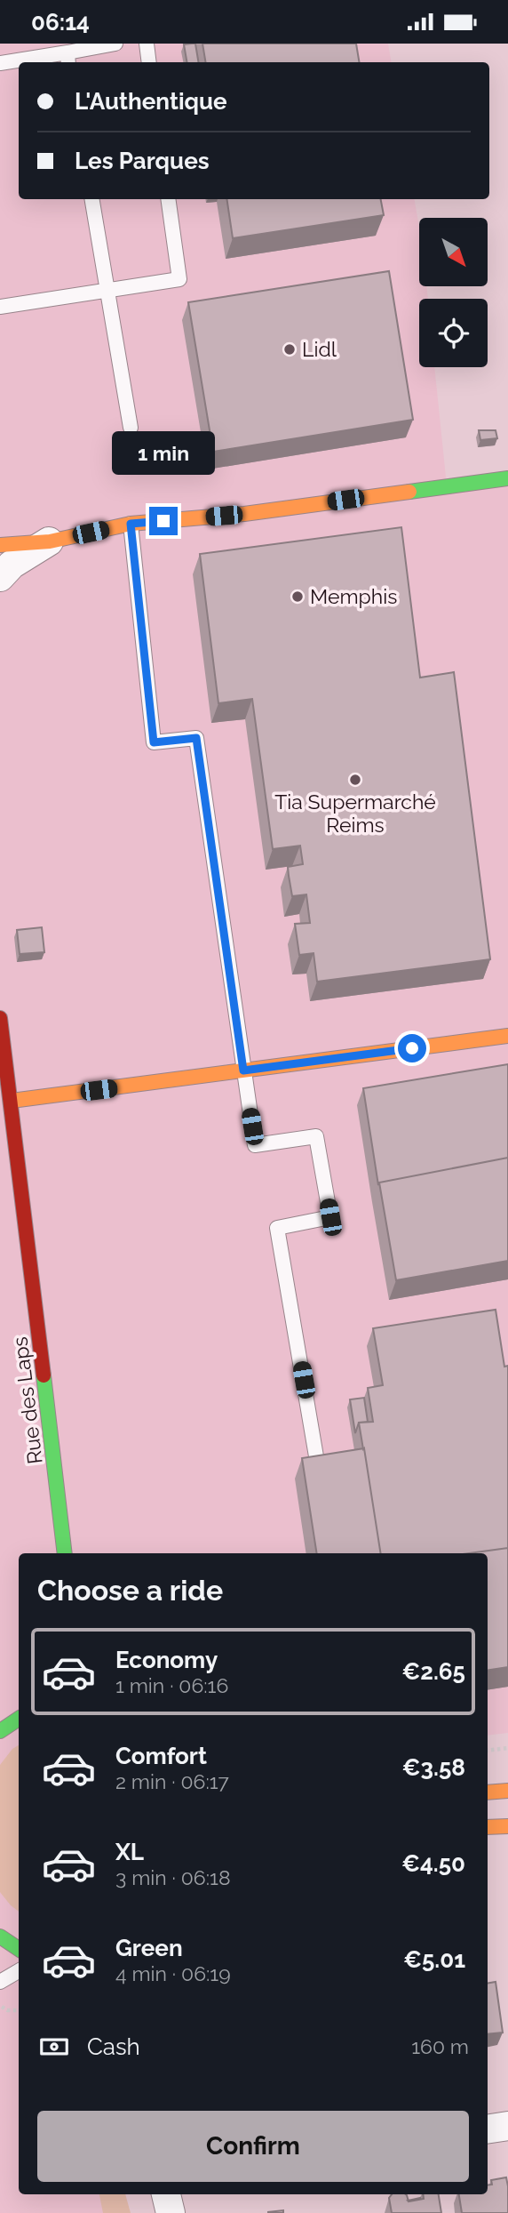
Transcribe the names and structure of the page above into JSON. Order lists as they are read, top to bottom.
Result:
{
  "streets": {
    "street": ["Rue des Laps"]
  },
  "places": ["Lidl", "Memphis", "Tia Supermarché Reims"],
  "north": "bottom right",
  "page": {
    "status": "06:14",
    "banner": ["L'Authentique", "Les Parques"],
    "bubble": "1 min",
    "heading": "Choose a ride",
    "list": [
      {
        "name": "Economy",
        "note": "1 min · 06:16",
        "value": "€2.65"
      },
      {
        "name": "Comfort",
        "note": "2 min · 06:17",
        "value": "€3.58"
      },
      {
        "name": "XL",
        "note": "3 min · 06:18",
        "value": "€4.50"
      },
      {
        "name": "Green",
        "note": "4 min · 06:19",
        "value": "€5.01"
      }
    ],
    "pay": ["Cash", "160 m"],
    "buttons": "Confirm"
  }
}
